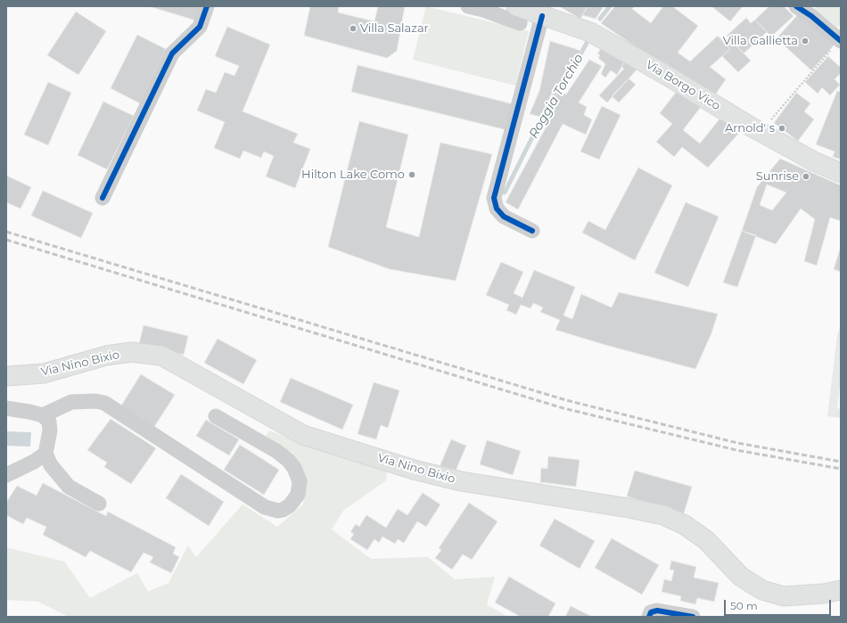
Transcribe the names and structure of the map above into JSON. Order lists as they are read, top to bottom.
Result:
{
  "streets": {
    "main road": ["Via Borgo Vico", "Via Nino Bixio"]
  },
  "water": ["Roggia Torchio"],
  "places": [
    "Villa Salazar",
    "Villa Gallietta",
    "Arnold' s",
    "Hilton Lake Como",
    "Sunrise"
  ],
  "scale_bar": "50 m"
}
